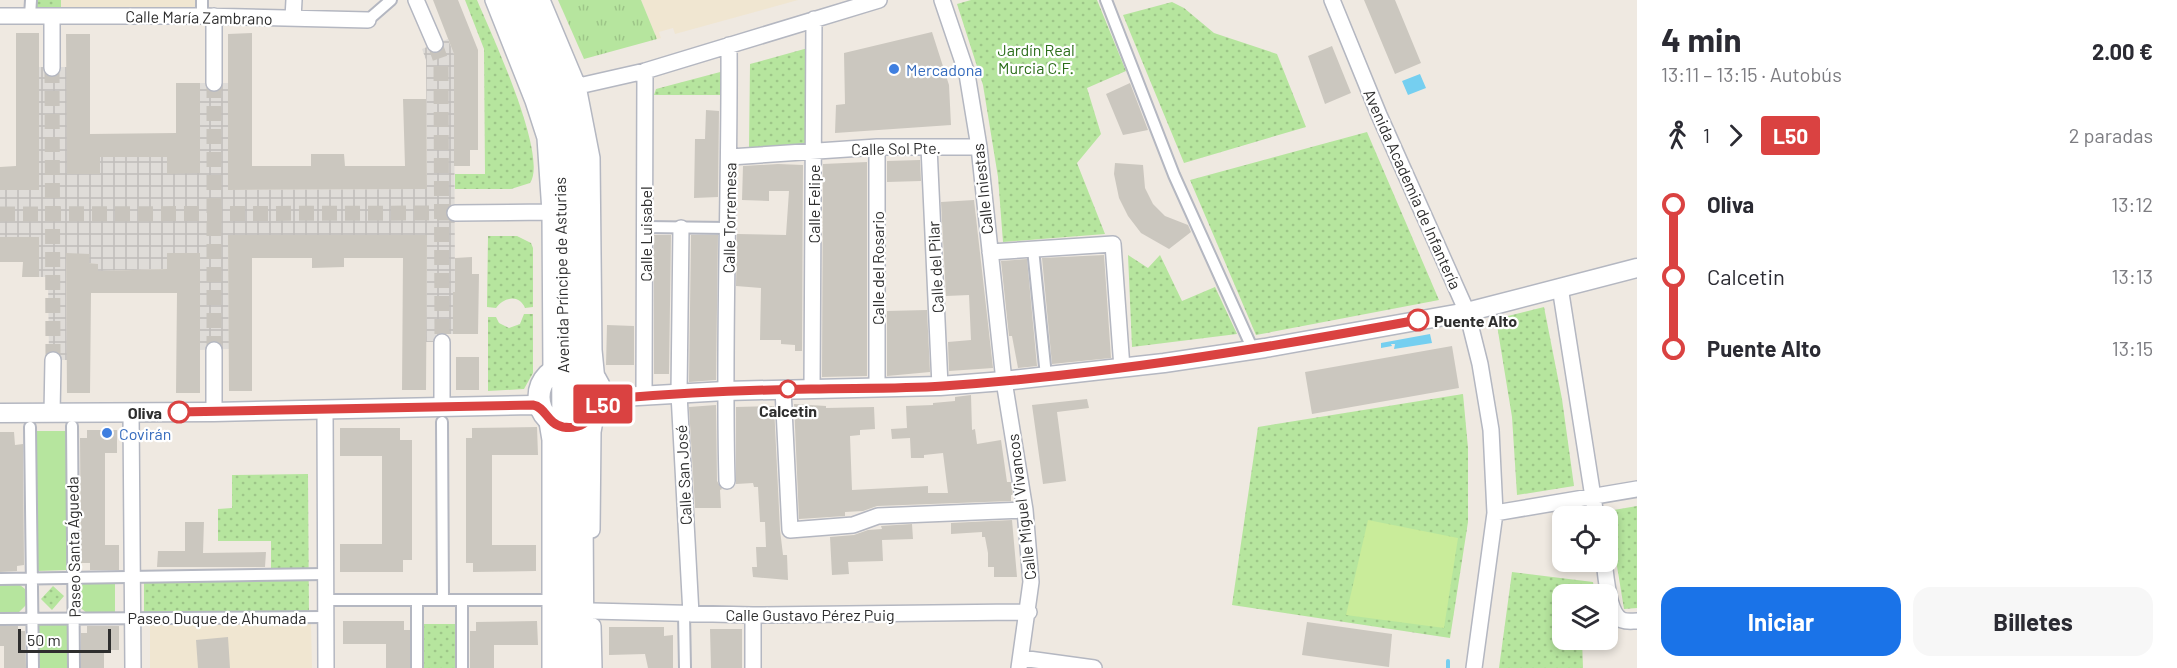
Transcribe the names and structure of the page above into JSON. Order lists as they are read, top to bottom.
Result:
{
  "streets": {
    "main road": ["Avenida Príncipe de Asturias"],
    "street": [
      "Calle María Zambrano",
      "Calle Sol Pte.",
      "Calle Iniestas",
      "Avenida Academia de Infantería",
      "Calle Felipe",
      "Calle Torremesa",
      "Calle Luisabel",
      "Calle del Pilar",
      "Calle del Rosario",
      "Calle San José",
      "Calle Miguel Vivancos",
      "Paseo Santa Águeda",
      "Calle Gustavo Pérez Puig",
      "Paseo Duque de Ahumada"
    ]
  },
  "crossings": [
    ["Calle Sol Pte.", "Calle Iniestas"],
    ["Calle Sol Pte.", "Calle Felipe"],
    ["Calle Sol Pte.", "Calle Torremesa"],
    ["Calle Sol Pte.", "Calle del Pilar"],
    ["Calle Sol Pte.", "Calle del Rosario"],
    ["Calle Iniestas", "Calle Miguel Vivancos"],
    ["Calle San José", "Calle Gustavo Pérez Puig"],
    ["Calle Miguel Vivancos", "Calle Gustavo Pérez Puig"],
    ["Paseo Santa Águeda", "Paseo Duque de Ahumada"]
  ],
  "parks": ["Jardín Real Murcia C.F."],
  "places": [
    "Mercadona",
    "Puente Alto",
    "Calcetin",
    "Oliva",
    "Covirán"
  ],
  "lines": ["bus line L50"],
  "scale_bar": "50 m",
  "page": {
    "on_map": "L50",
    "heading": ["4 min", "13:11 – 13:15 · Autobús", "2.00 €"],
    "legs": ["1", "L50", "2 paradas"],
    "list": [
      {
        "name": "Oliva",
        "value": "13:12"
      },
      {
        "name": "Calcetin",
        "value": "13:13"
      },
      {
        "name": "Puente Alto",
        "value": "13:15"
      }
    ],
    "buttons": ["Iniciar", "Billetes"],
    "scale": "50 m"
  }
}
